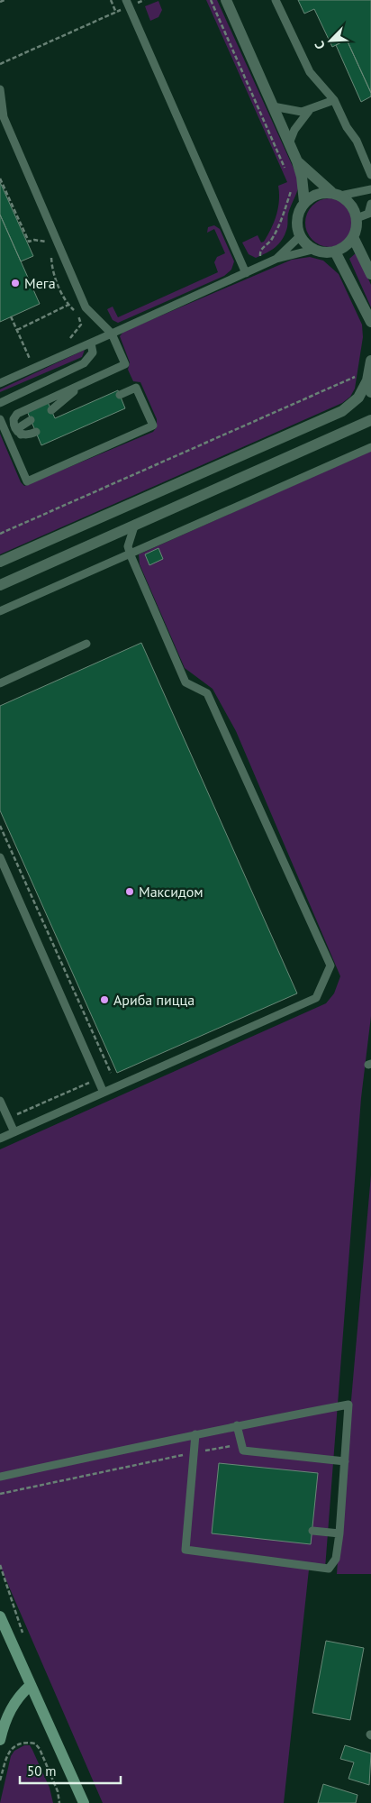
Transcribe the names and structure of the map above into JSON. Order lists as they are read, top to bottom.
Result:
{
  "places": ["Мега", "Максидом", "Ариба пицца"],
  "scale_bar": "50 m",
  "north": "bottom left"
}
